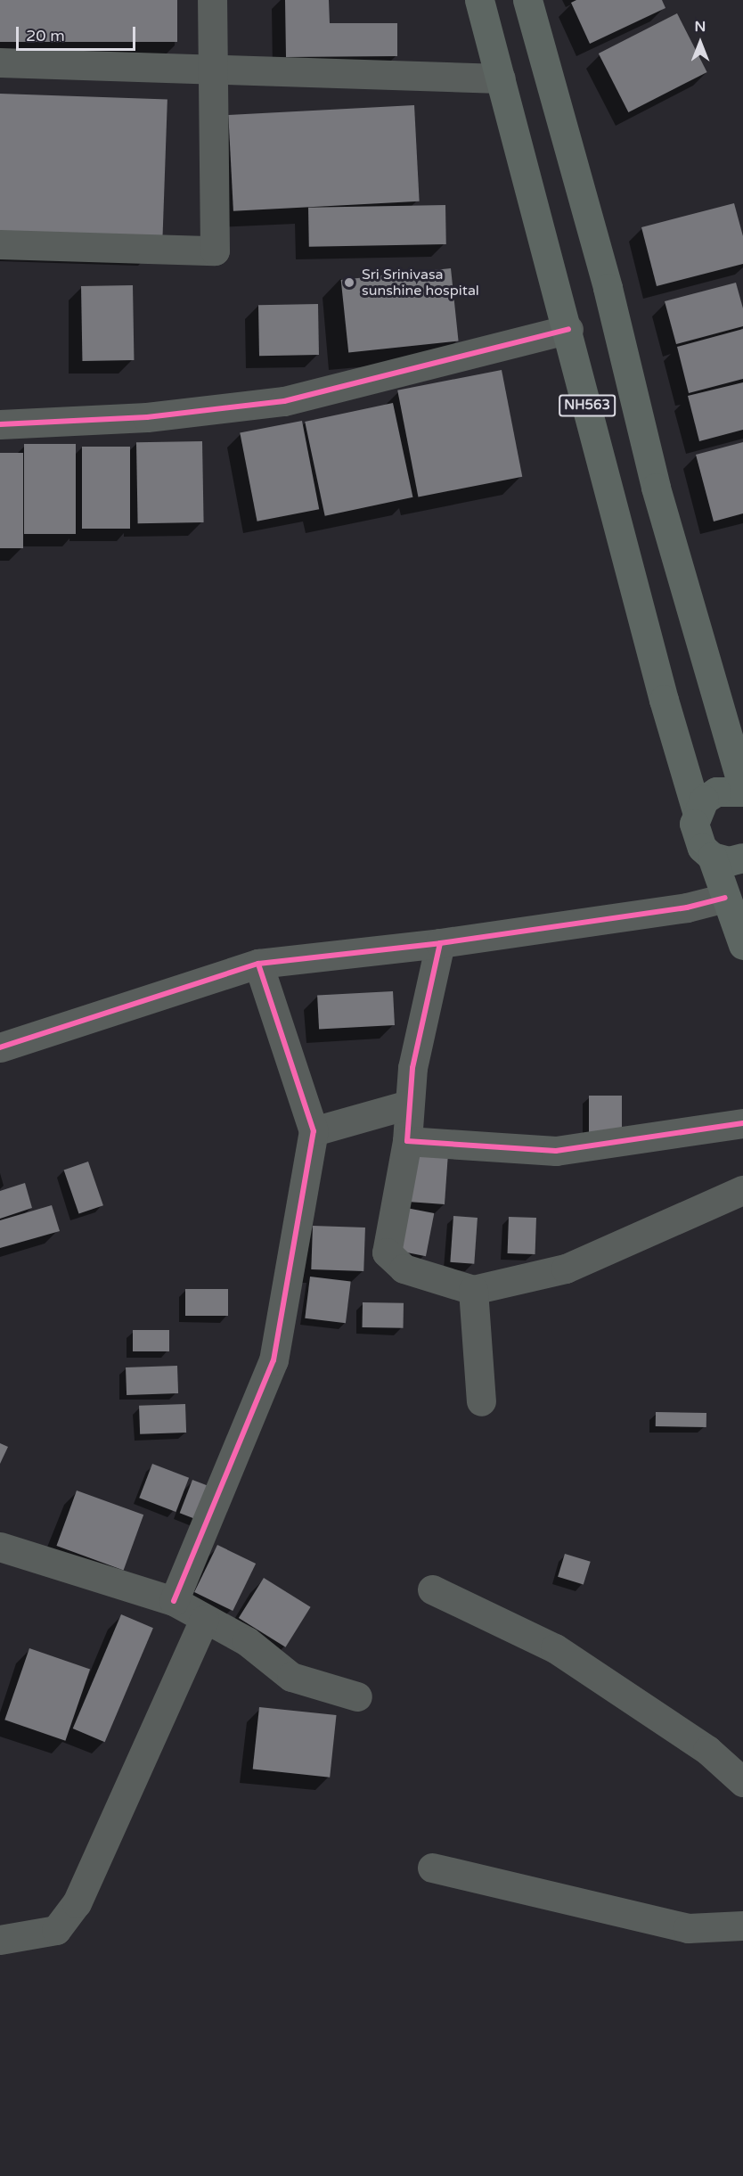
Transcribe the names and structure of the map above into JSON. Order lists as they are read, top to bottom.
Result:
{
  "streets": {
    "highway": ["NH563"]
  },
  "places": ["Sri Srinivasa sunshine hospital"],
  "scale_bar": "20 m",
  "north": "top"
}
